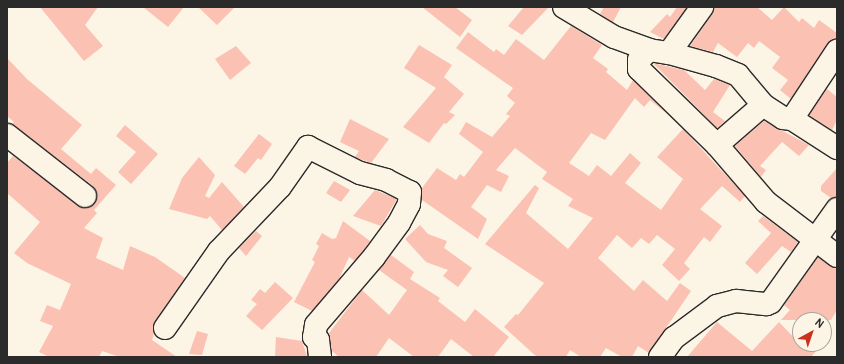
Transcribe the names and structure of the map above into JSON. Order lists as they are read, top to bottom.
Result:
{
  "north": "top right"
}
